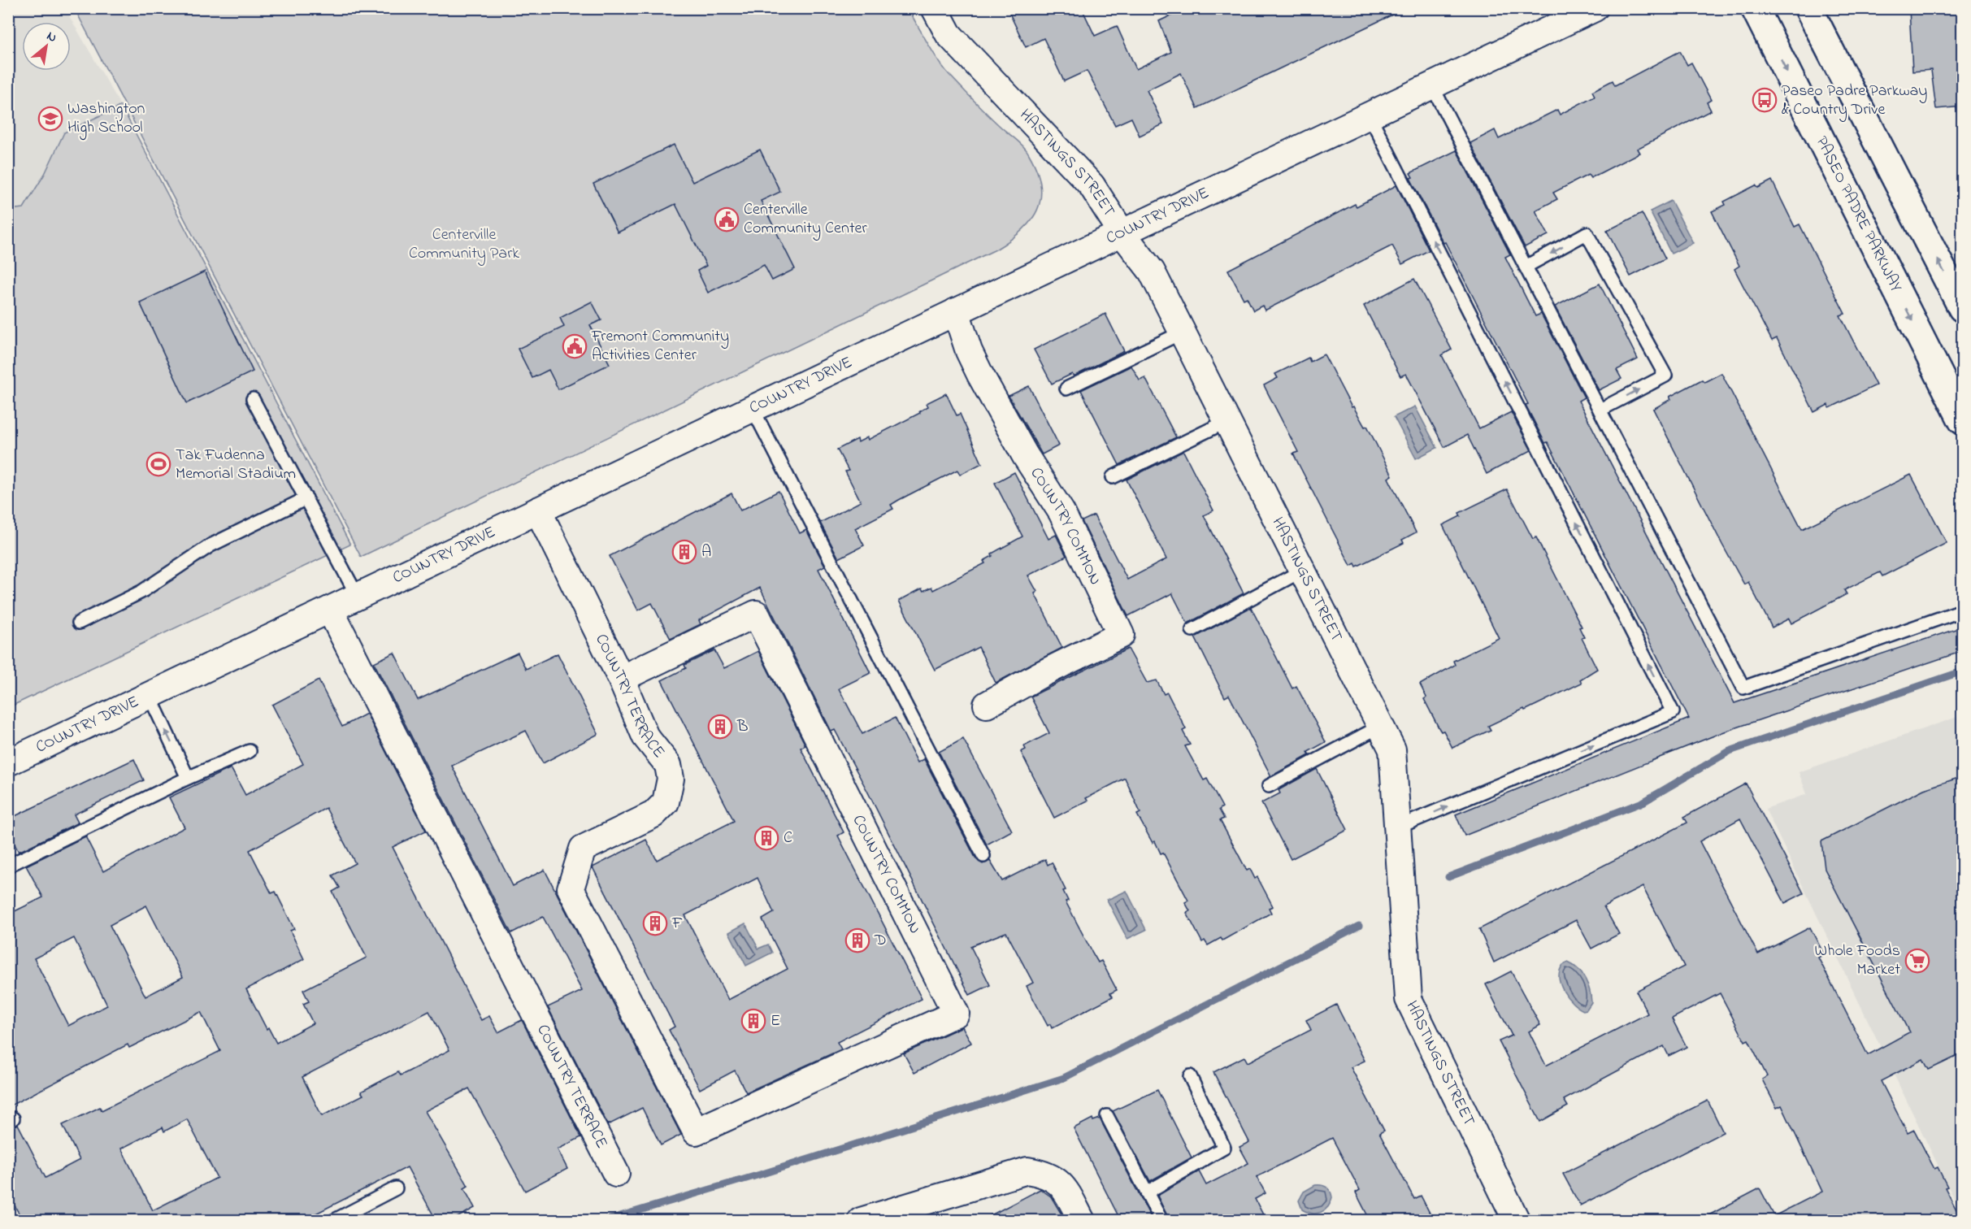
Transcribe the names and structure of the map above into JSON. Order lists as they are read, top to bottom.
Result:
{
  "streets": {
    "main road": ["PASEO PADRE PARKWAY"],
    "street": [
      "HASTINGS STREET",
      "COUNTRY DRIVE",
      "COUNTRY COMMON",
      "COUNTRY TERRACE"
    ]
  },
  "crossings": [
    ["HASTINGS STREET", "COUNTRY DRIVE"],
    ["COUNTRY DRIVE", "COUNTRY COMMON"],
    ["COUNTRY DRIVE", "COUNTRY TERRACE"],
    ["COUNTRY COMMON", "COUNTRY TERRACE"]
  ],
  "parks": ["Centerville Community Park"],
  "places": {
    "bus stop": ["Paseo Padre Parkway & Country Drive"],
    "school or university": ["Washington High School"],
    "public building": ["Centerville Community Center", "Fremont Community Activities Center"],
    "sports": ["Tak Fudenna Memorial Stadium"],
    "building": [
      "A",
      "B",
      "C",
      "F",
      "D",
      "E"
    ],
    "supermarket": ["Whole Foods Market"]
  },
  "north": "top right"
}
